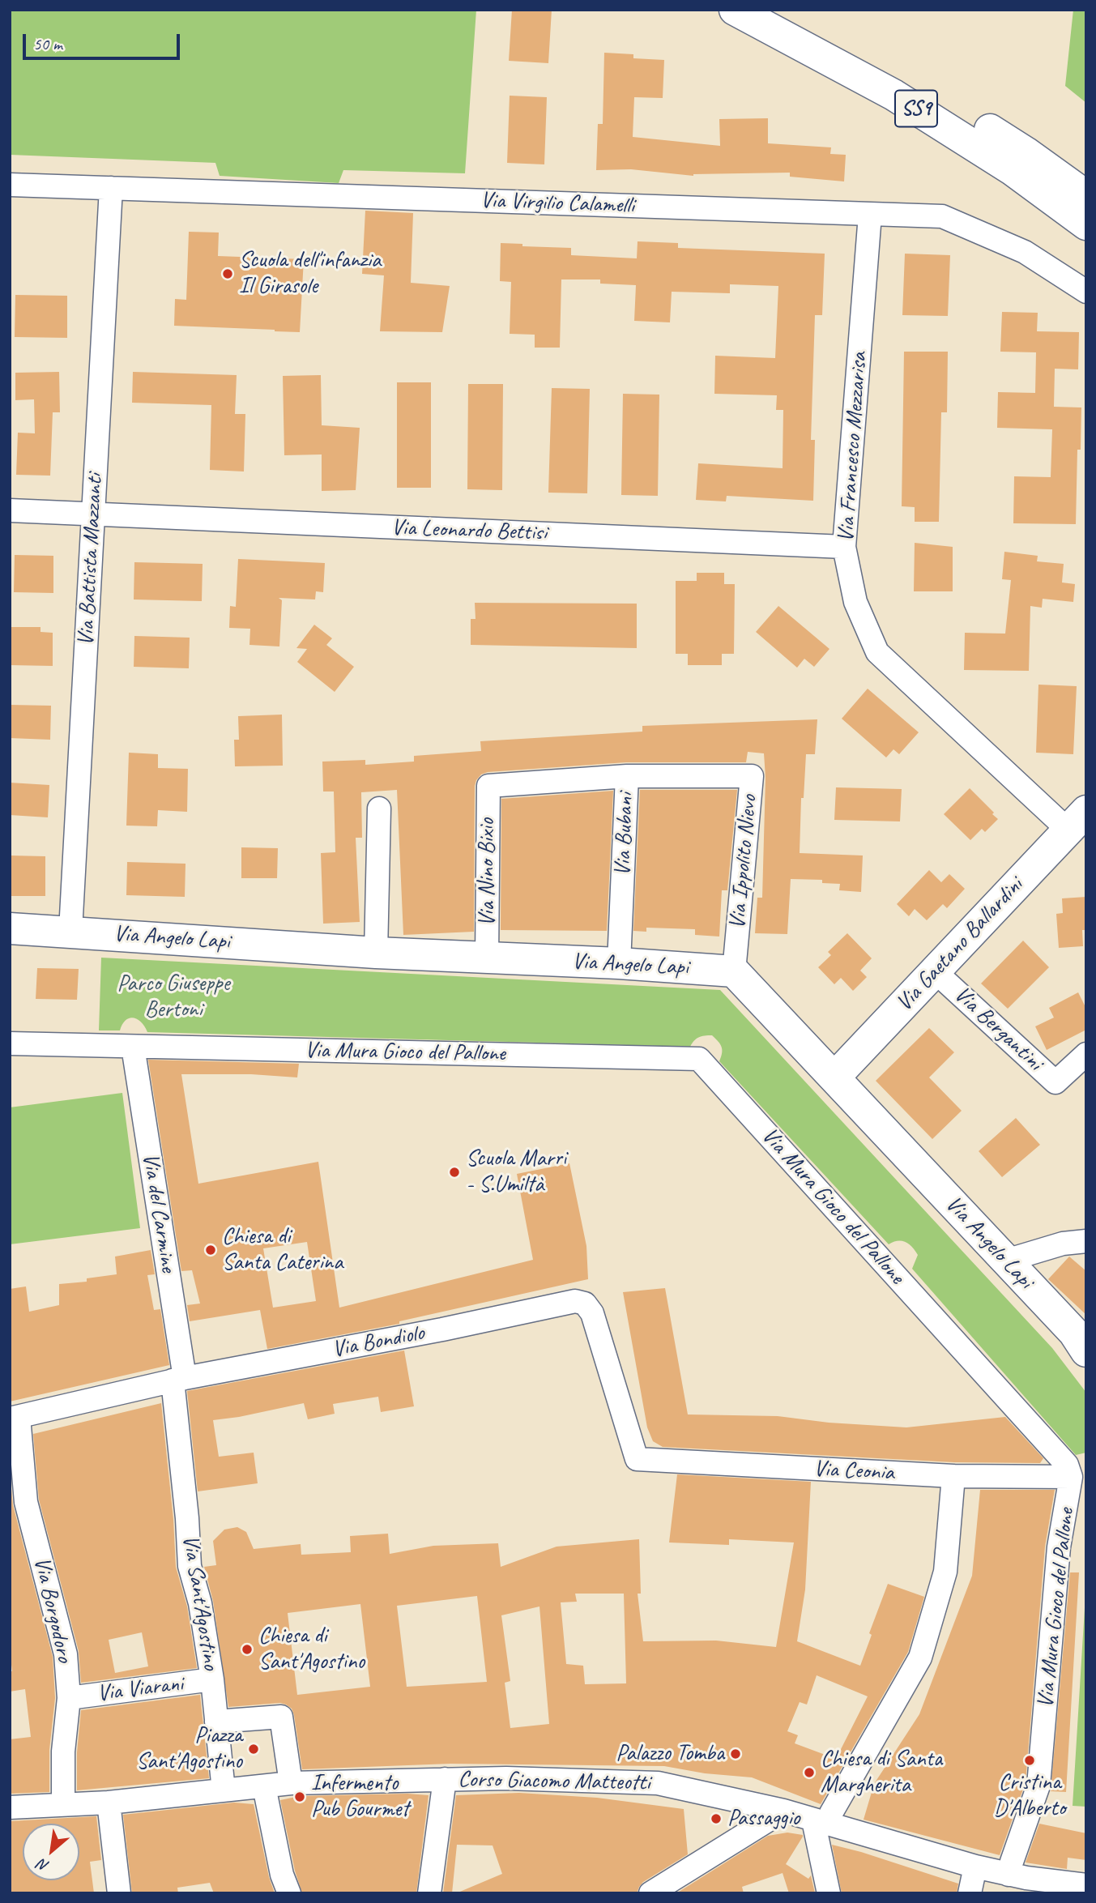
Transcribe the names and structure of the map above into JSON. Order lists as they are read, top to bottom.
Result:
{
  "streets": {
    "street": [
      "SS9",
      "Via Virgilio Calamelli",
      "Via Francesco Mezzarisa",
      "Via Leonardo Bettisi",
      "Via Battista Mazzanti",
      "Via Bubani",
      "Via Ippolito Nievo",
      "Via Nino Bixio",
      "Via Angelo Lapi",
      "Via Gaetano Ballardini",
      "Via Bergantini",
      "Via Mura Gioco del Pallone",
      "Via del Carmine",
      "Via Bondiolo",
      "Via Ceonia",
      "Via Sant'Agostino",
      "Via Borgodoro",
      "Via Viarani",
      "Corso Giacomo Matteotti"
    ]
  },
  "crossings": [
    ["Via Virgilio Calamelli", "Via Francesco Mezzarisa"],
    ["Via Virgilio Calamelli", "Via Battista Mazzanti"],
    ["Via Francesco Mezzarisa", "Via Leonardo Bettisi"],
    ["Via Francesco Mezzarisa", "Via Gaetano Ballardini"],
    ["Via Leonardo Bettisi", "Via Battista Mazzanti"],
    ["Via Battista Mazzanti", "Via Angelo Lapi"],
    ["Via Bubani", "Via Ippolito Nievo"],
    ["Via Bubani", "Via Nino Bixio"],
    ["Via Bubani", "Via Angelo Lapi"],
    ["Via Ippolito Nievo", "Via Angelo Lapi"],
    ["Via Nino Bixio", "Via Angelo Lapi"],
    ["Via Angelo Lapi", "Via Gaetano Ballardini"],
    ["Via Gaetano Ballardini", "Via Bergantini"],
    ["Via Mura Gioco del Pallone", "Via del Carmine"],
    ["Via Mura Gioco del Pallone", "Via Ceonia"],
    ["Via Mura Gioco del Pallone", "Corso Giacomo Matteotti"],
    ["Via del Carmine", "Via Bondiolo"],
    ["Via del Carmine", "Via Sant'Agostino"],
    ["Via Bondiolo", "Via Ceonia"],
    ["Via Bondiolo", "Via Sant'Agostino"],
    ["Via Bondiolo", "Via Borgodoro"],
    ["Via Sant'Agostino", "Via Viarani"],
    ["Via Sant'Agostino", "Corso Giacomo Matteotti"],
    ["Via Borgodoro", "Via Viarani"],
    ["Via Borgodoro", "Corso Giacomo Matteotti"]
  ],
  "parks": ["Parco Giuseppe Bertoni"],
  "places": [
    "Scuola dell'infanzia Il Girasole",
    "Scuola Marri - S.Umiltà",
    "Chiesa di Santa Caterina",
    "Chiesa di Sant'Agostino",
    "Piazza Sant'Agostino",
    "Palazzo Tomba",
    "Cristina D'Alberto",
    "Chiesa di Santa Margherita",
    "Infermento Pub Gourmet",
    "Passaggio"
  ],
  "scale_bar": "50 m",
  "north": "bottom left"
}
